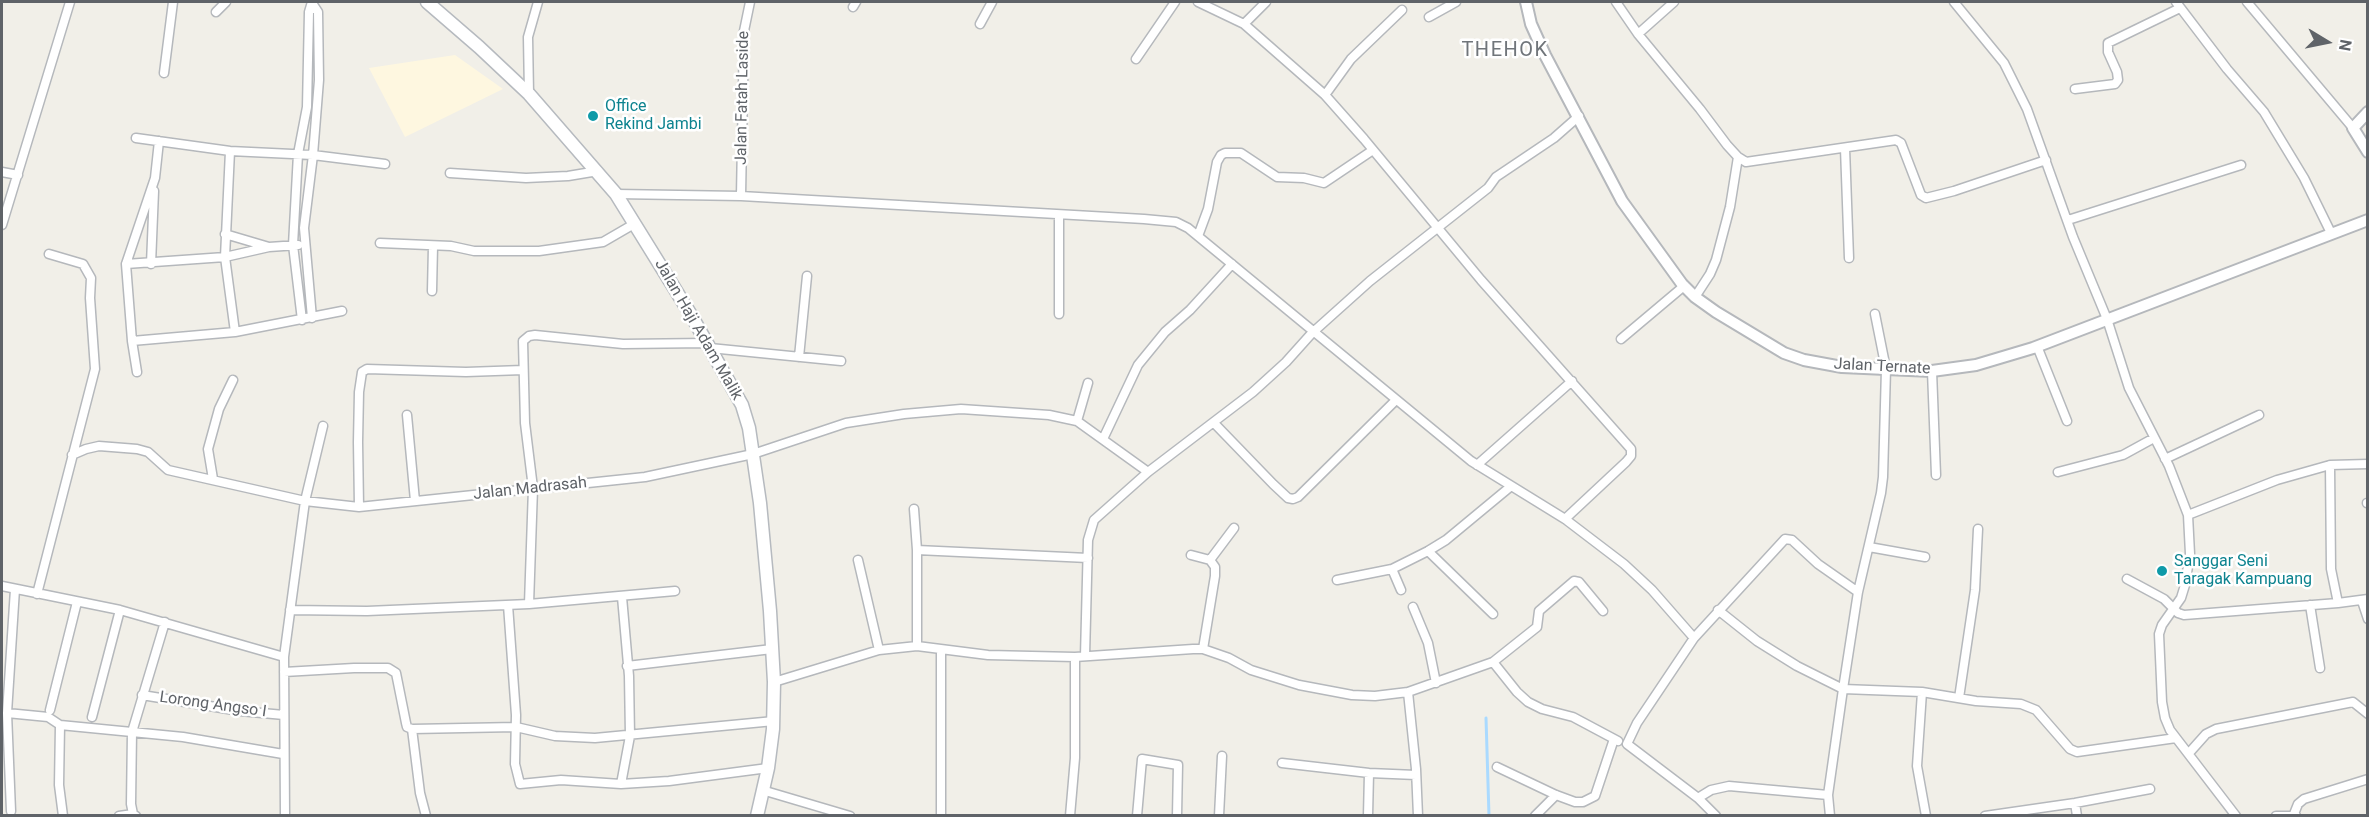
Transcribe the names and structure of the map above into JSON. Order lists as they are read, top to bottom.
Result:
{
  "streets": {
    "main road": ["Jalan Haji Adam Malik"],
    "street": [
      "Jalan Fatah Laside",
      "Jalan Ternate",
      "Jalan Madrasah",
      "Lorong Angso I"
    ]
  },
  "crossings": [
    ["Jalan Haji Adam Malik", "Jalan Madrasah"]
  ],
  "districts": ["THEHOK"],
  "places": ["Office Rekind Jambi", "Sanggar Seni Taragak Kampuang"],
  "north": "right"
}
